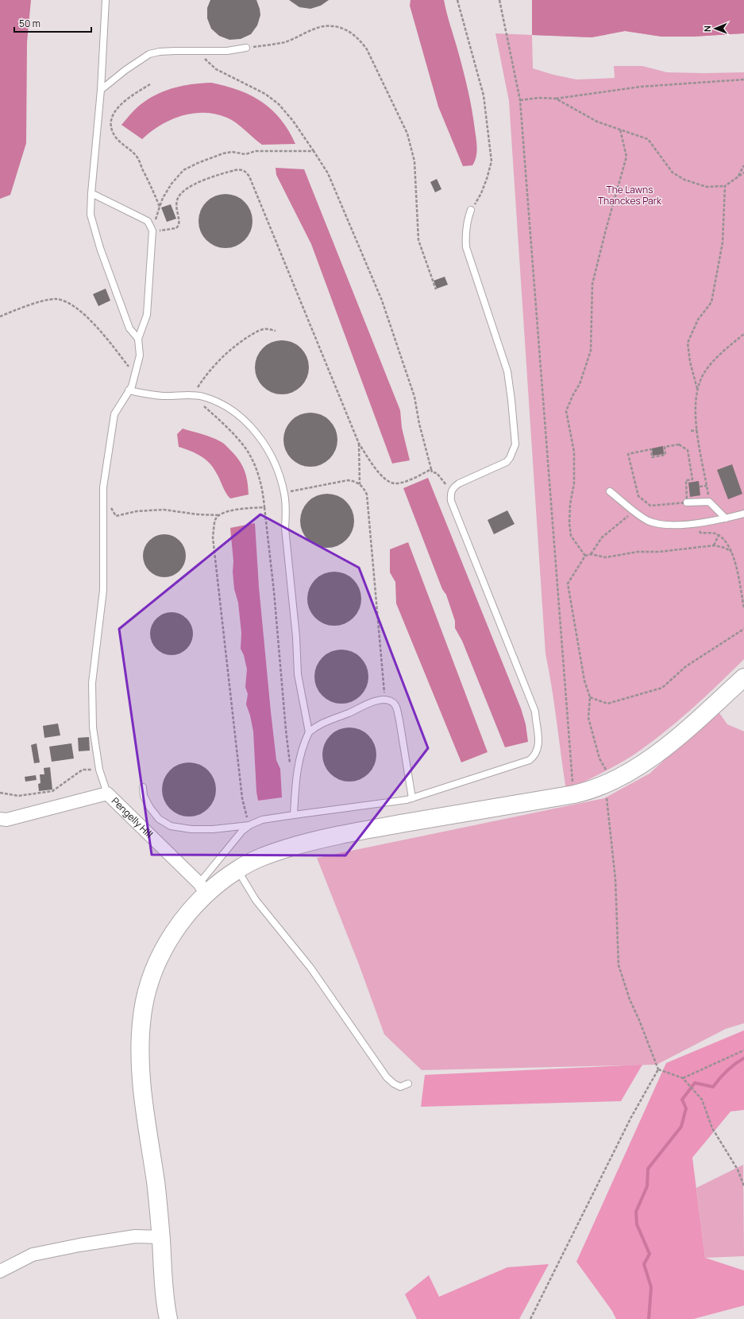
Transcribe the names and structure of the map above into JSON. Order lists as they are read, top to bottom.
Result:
{
  "streets": {
    "street": ["Pengelly Hill"]
  },
  "parks": ["The Lawns Thanckes Park"],
  "scale_bar": "50 m",
  "north": "left"
}
